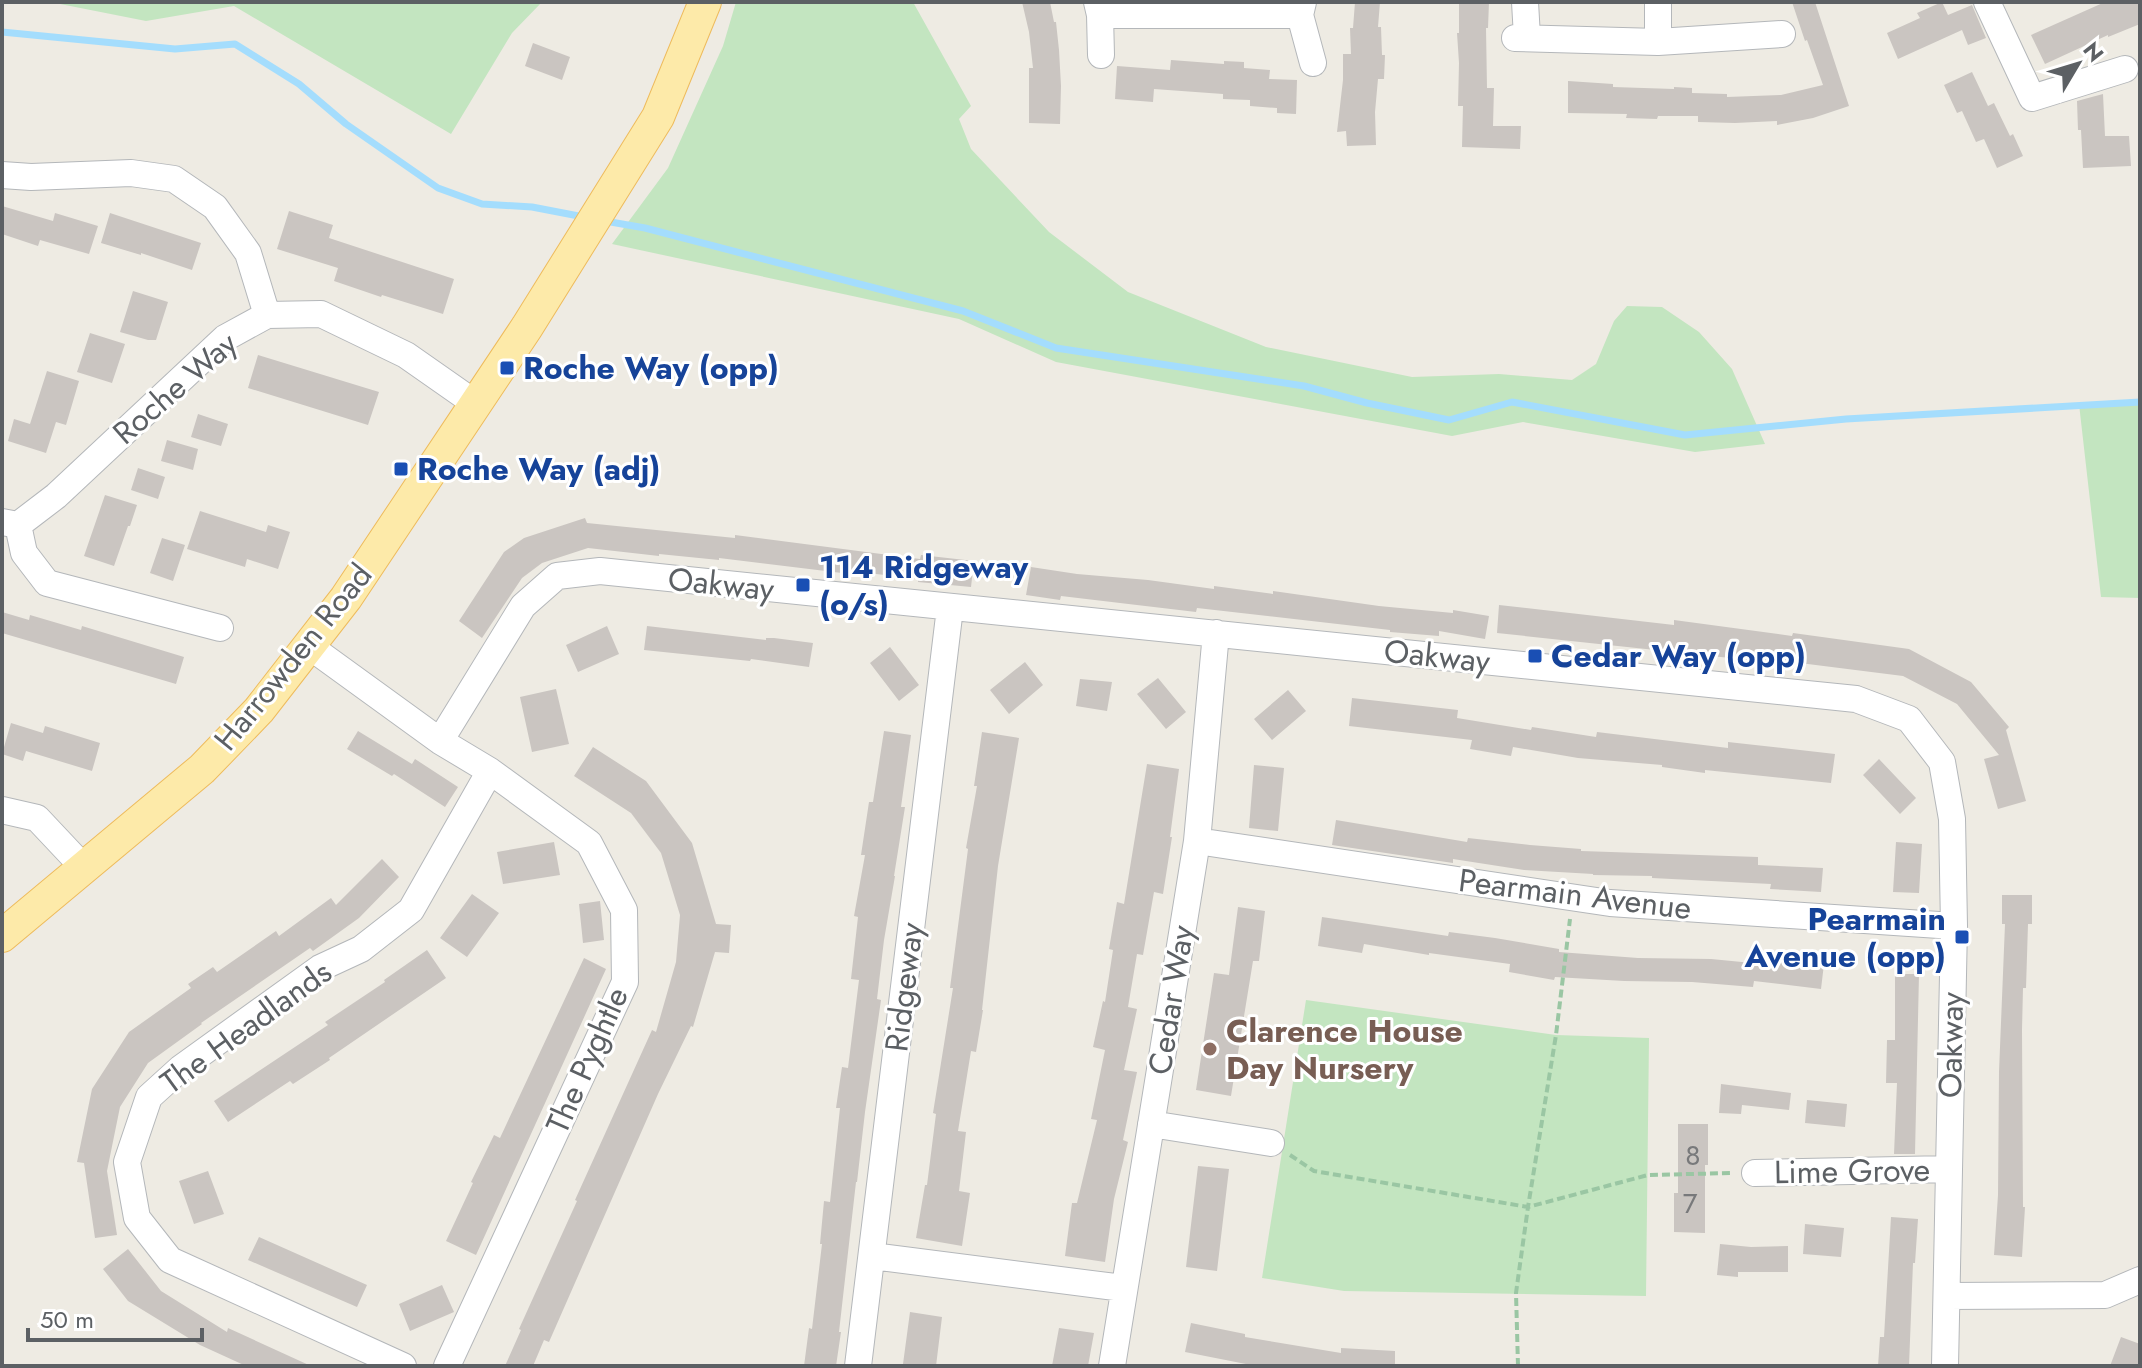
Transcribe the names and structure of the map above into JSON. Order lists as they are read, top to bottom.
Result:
{
  "streets": {
    "main road": ["Harrowden Road"],
    "street": [
      "Roche Way",
      "Oakway",
      "Pearmain Avenue",
      "Ridgeway",
      "Cedar Way",
      "The Headlands",
      "The Pyghtle",
      "Lime Grove"
    ]
  },
  "crossings": [
    ["Roche Way", "Harrowden Road"],
    ["Oakway", "Pearmain Avenue"],
    ["Oakway", "Ridgeway"],
    ["Oakway", "Cedar Way"],
    ["Oakway", "The Pyghtle"],
    ["Oakway", "Lime Grove"],
    ["Harrowden Road", "The Pyghtle"],
    ["Pearmain Avenue", "Cedar Way"],
    ["The Headlands", "The Pyghtle"]
  ],
  "places": {
    "transit": [
      "Roche Way (opp)",
      "Roche Way (adj)",
      "114 Ridgeway (o/s)",
      "Cedar Way (opp)",
      "Pearmain Avenue (opp)"
    ],
    "other": ["Clarence House Day Nursery"]
  },
  "house_numbers": ["8", "7"],
  "scale_bar": "50 m",
  "north": "top right"
}
